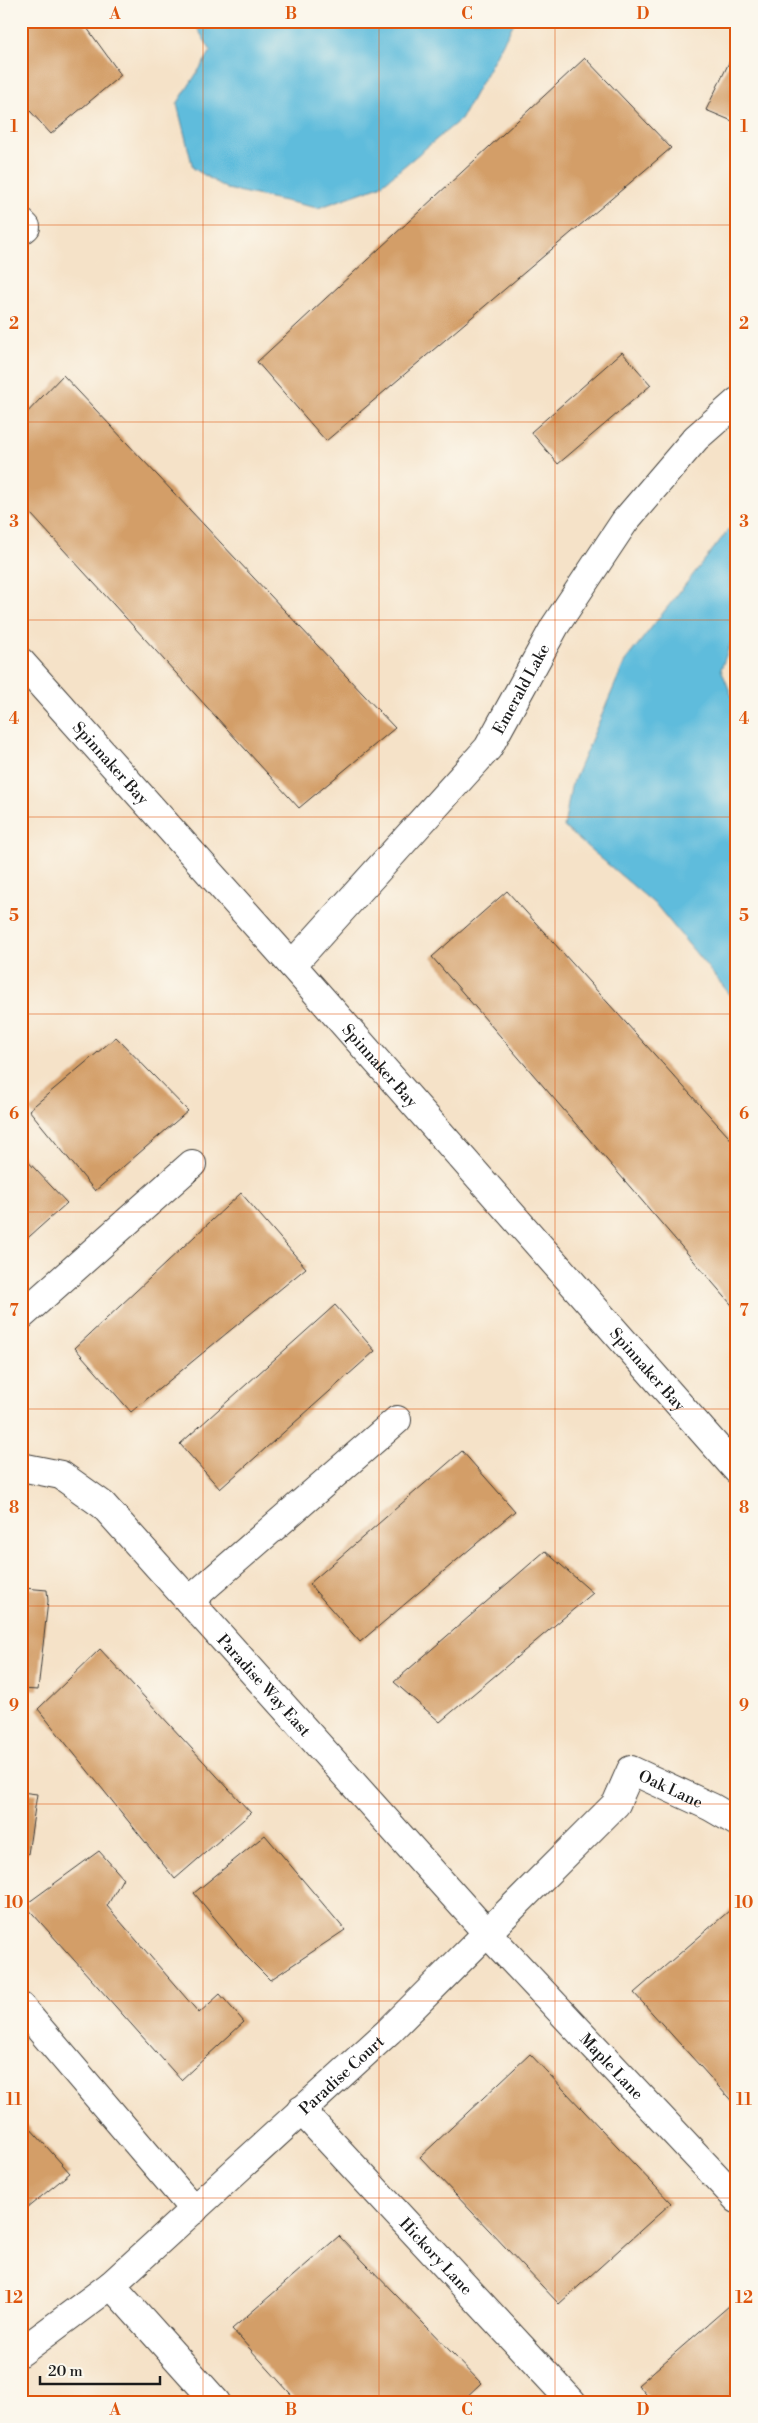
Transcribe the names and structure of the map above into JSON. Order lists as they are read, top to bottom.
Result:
{
  "streets": {
    "street": [
      "Emerald Lake",
      "Spinnaker Bay",
      "Paradise Way East",
      "Oak Lane",
      "Maple Lane",
      "Paradise Court",
      "Hickory Lane"
    ]
  },
  "crossings": [
    ["Emerald Lake", "Spinnaker Bay"],
    ["Paradise Way East", "Maple Lane"],
    ["Paradise Way East", "Paradise Court"],
    ["Oak Lane", "Paradise Court"],
    ["Maple Lane", "Paradise Court"],
    ["Paradise Court", "Hickory Lane"]
  ],
  "scale_bar": "20 m",
  "grid": {
    "columns": [
      "A",
      "B",
      "C",
      "D"
    ],
    "rows": [
      "1",
      "2",
      "3",
      "4",
      "5",
      "6",
      "7",
      "8",
      "9",
      "10",
      "11",
      "12"
    ]
  }
}
